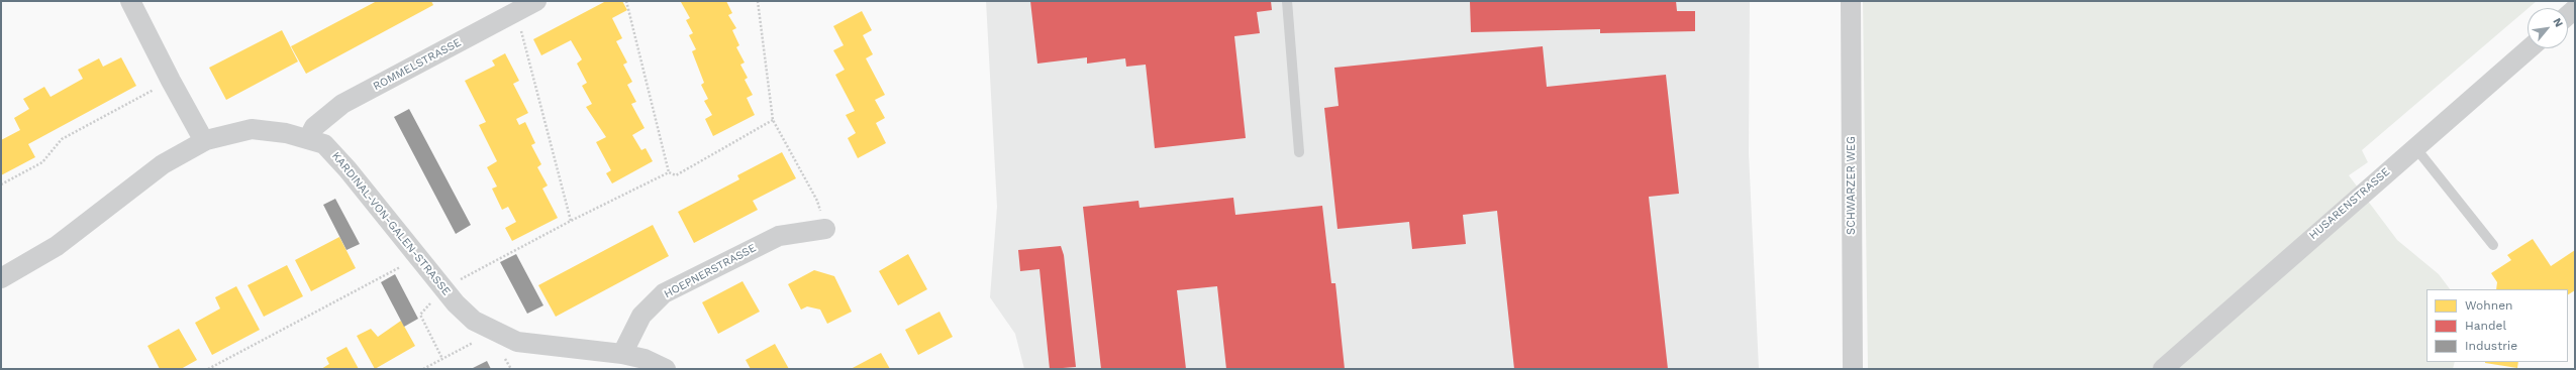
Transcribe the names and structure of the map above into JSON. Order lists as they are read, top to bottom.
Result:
{
  "streets": {
    "street": [
      "ROMMELSTRASSE",
      "SCHWARZER WEG",
      "HUSARENSTRASSE",
      "KARDINAL-VON-GALEN-STRASSE",
      "HOEPNERSTRASSE"
    ]
  },
  "crossings": [
    ["ROMMELSTRASSE", "KARDINAL-VON-GALEN-STRASSE"],
    ["KARDINAL-VON-GALEN-STRASSE", "HOEPNERSTRASSE"]
  ],
  "legend": ["Wohnen", "Handel", "Industrie"],
  "north": "top right"
}
